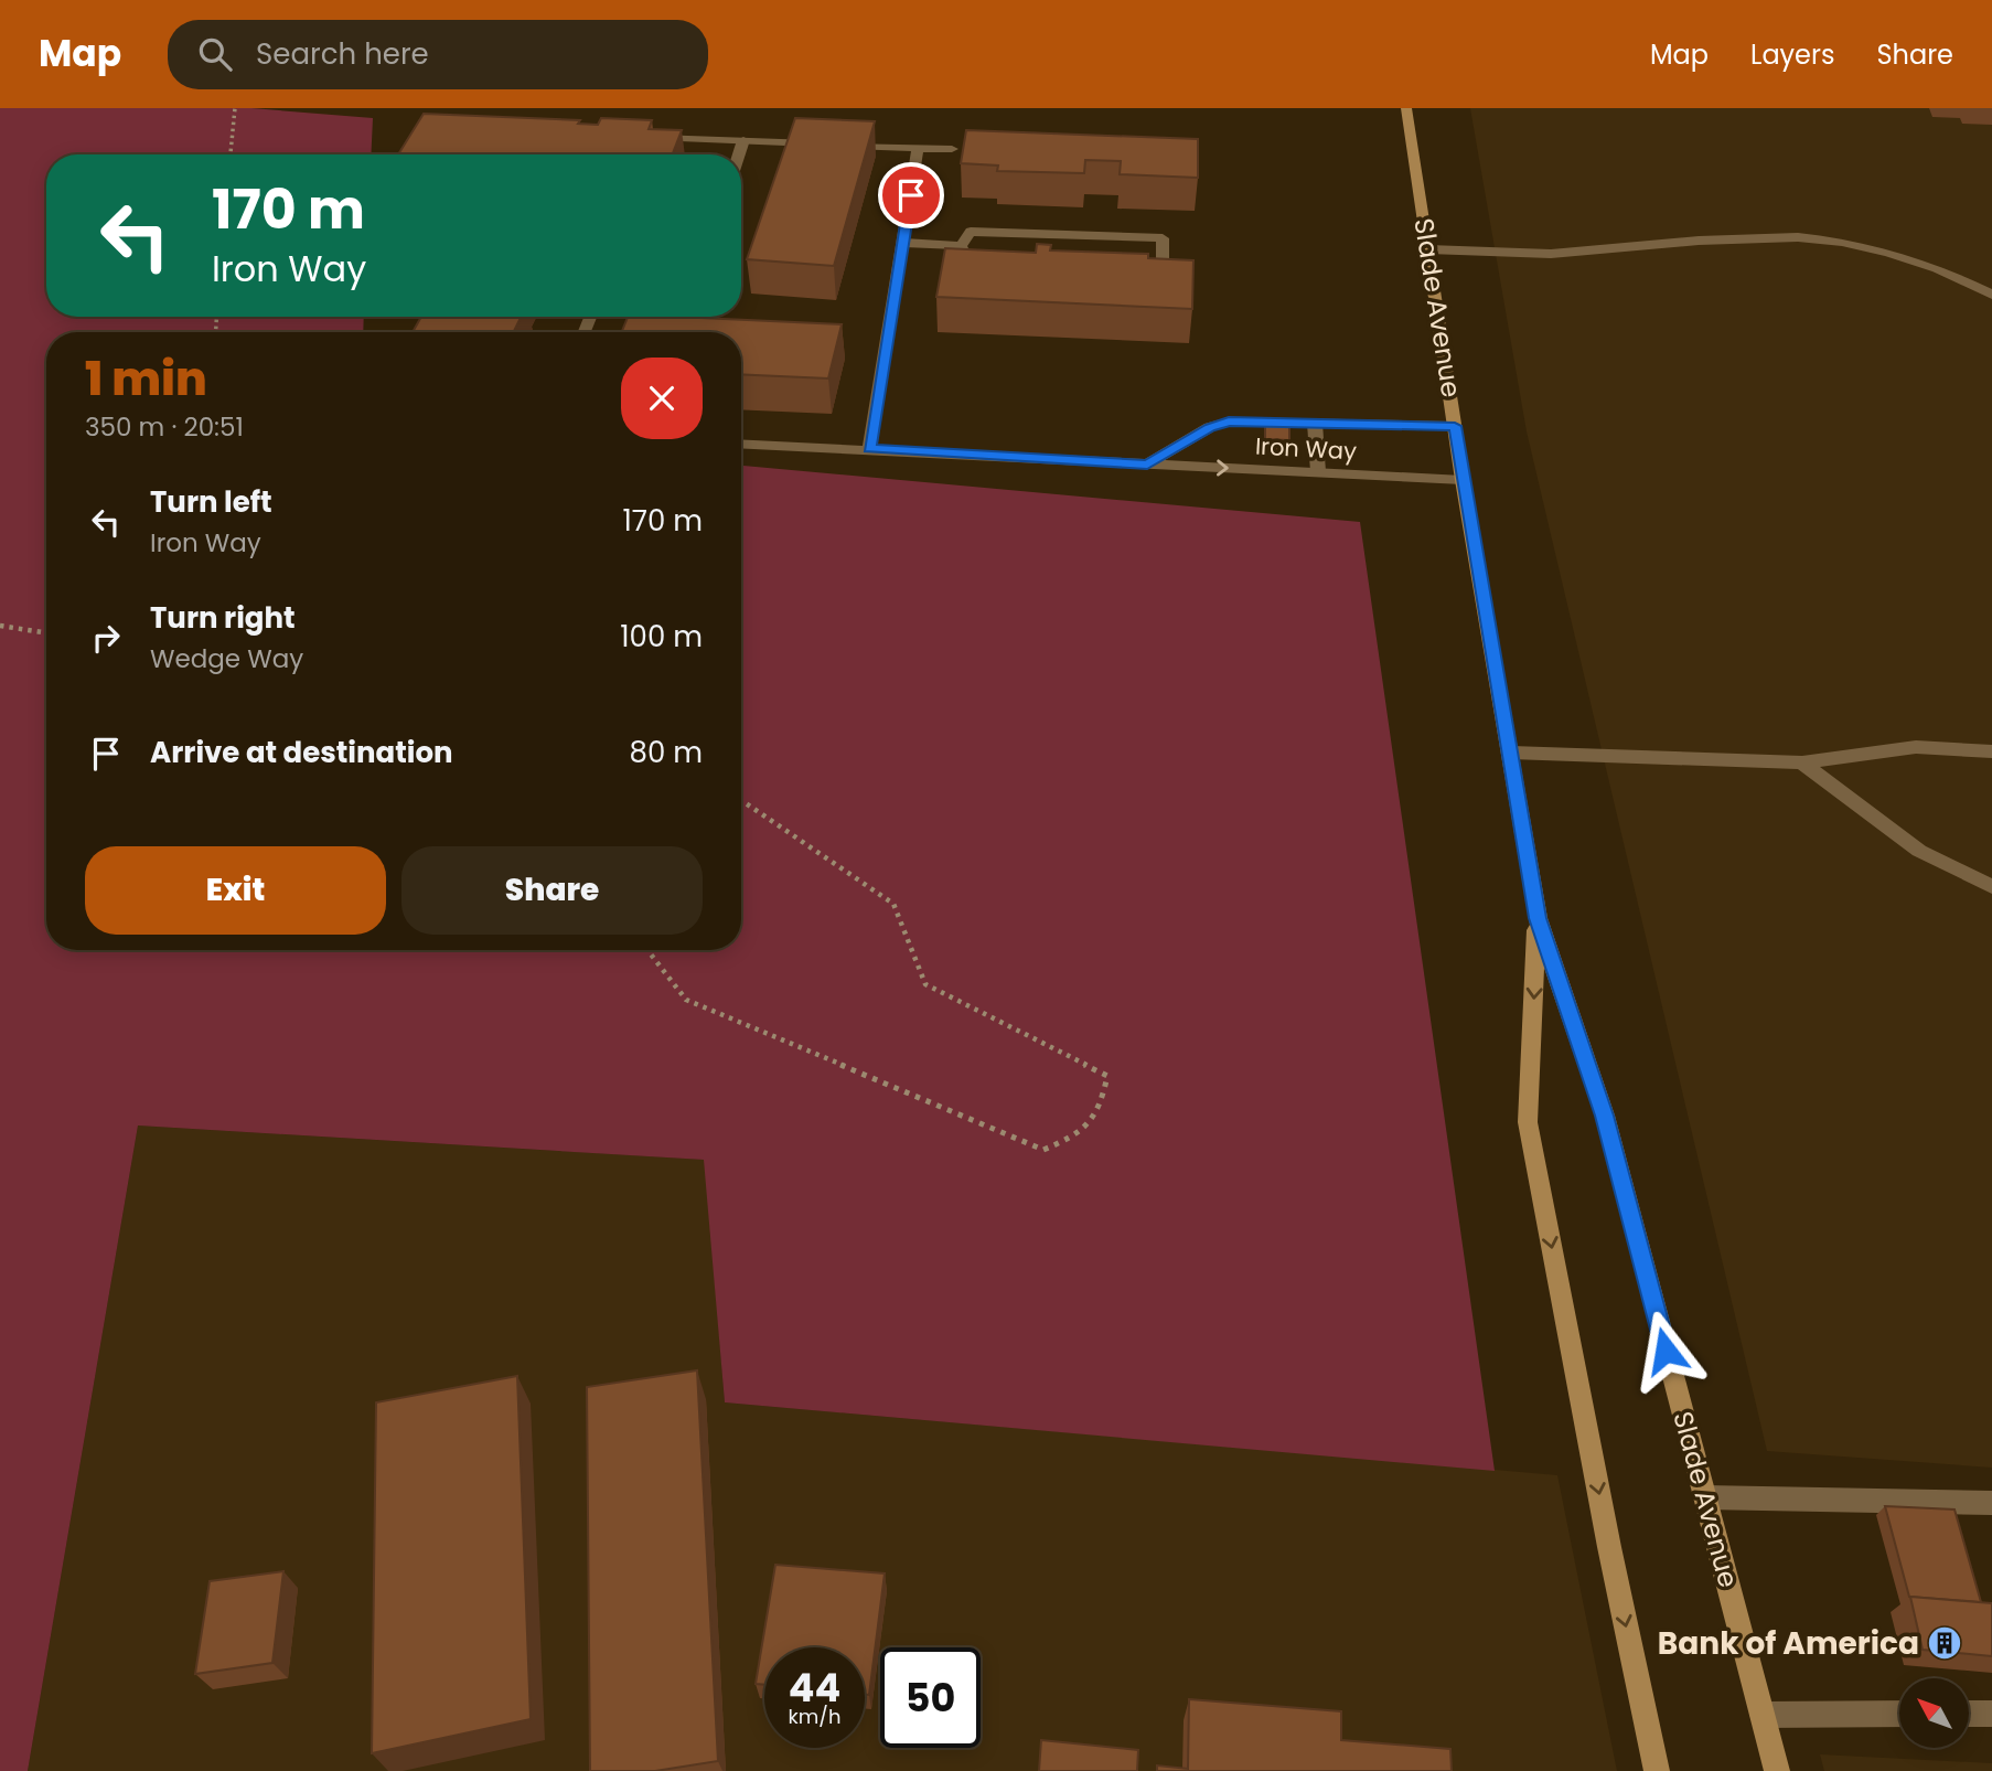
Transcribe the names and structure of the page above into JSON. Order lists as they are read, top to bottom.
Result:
{
  "streets": {
    "main road": ["Slade Avenue"],
    "street": ["Iron Way"]
  },
  "crossings": [
    ["Slade Avenue", "Iron Way"]
  ],
  "places": {
    "building": ["Bank of America"]
  },
  "north": "top left",
  "page": {
    "header": "Map",
    "search": "Search here",
    "nav": ["Map", "Layers", "Share"],
    "turn": ["170 m", "Iron Way"],
    "heading": ["1 min", "350 m · 20:51"],
    "list": [
      {
        "name": "Turn left",
        "note": "Iron Way",
        "value": "170 m"
      },
      {
        "name": "Turn right",
        "note": "Wedge Way",
        "value": "100 m"
      },
      {
        "name": "Arrive at destination",
        "value": "80 m"
      }
    ],
    "buttons": ["Exit", "Share"],
    "speed": "44 km/h",
    "limit": "50"
  }
}
